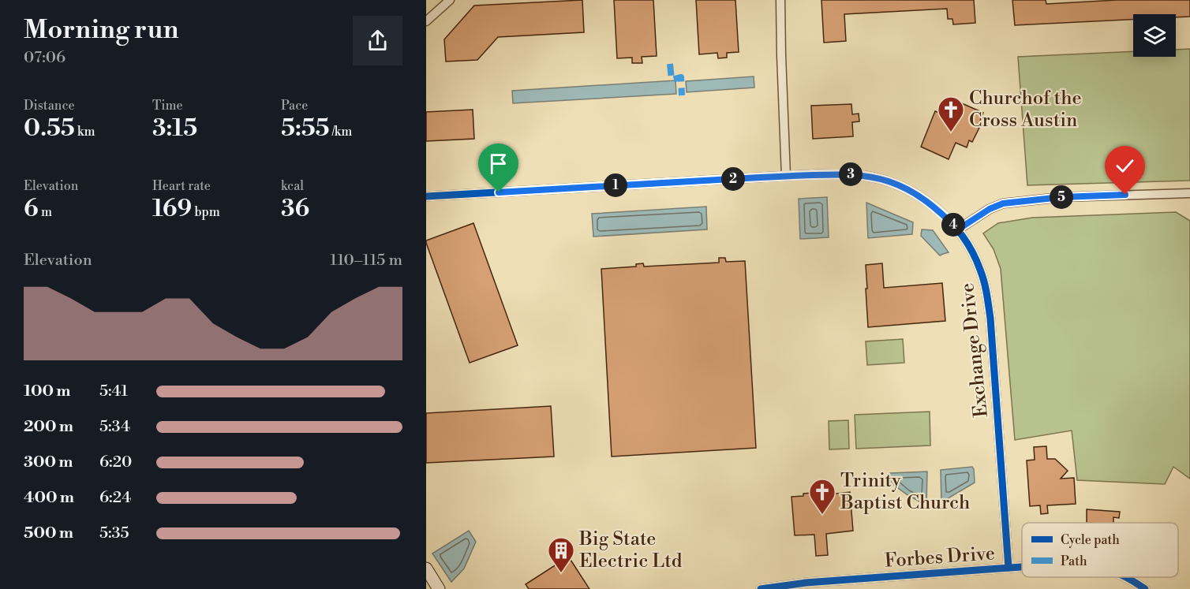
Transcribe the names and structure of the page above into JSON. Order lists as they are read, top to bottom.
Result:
{
  "streets": {
    "street": ["Exchange Drive", "Forbes Drive"]
  },
  "crossings": [
    ["Exchange Drive", "Forbes Drive"]
  ],
  "places": {
    "church": ["Churchof the Cross Austin", "Trinity Baptist Church"],
    "building": ["Big State Electric Ltd"]
  },
  "legend": ["Cycle path", "Path"],
  "page": {
    "heading": ["Morning run", "07:06"],
    "stats": [
      ["Distance", "0.55 km"],
      ["Time", "3:15"],
      ["Pace", "5:55 /km"],
      ["Elevation", "6 m"],
      ["Heart rate", "169 bpm"],
      ["kcal", "36"]
    ],
    "pins": [
      "3",
      "2",
      "1",
      "5",
      "4"
    ],
    "chart": ["Elevation", "110–115 m"],
    "list": [
      {
        "name": "100 m",
        "note": "5:41"
      },
      {
        "name": "200 m",
        "note": "5:34"
      },
      {
        "name": "300 m",
        "note": "6:20"
      },
      {
        "name": "400 m",
        "note": "6:24"
      },
      {
        "name": "500 m",
        "note": "5:35"
      }
    ]
  }
}
